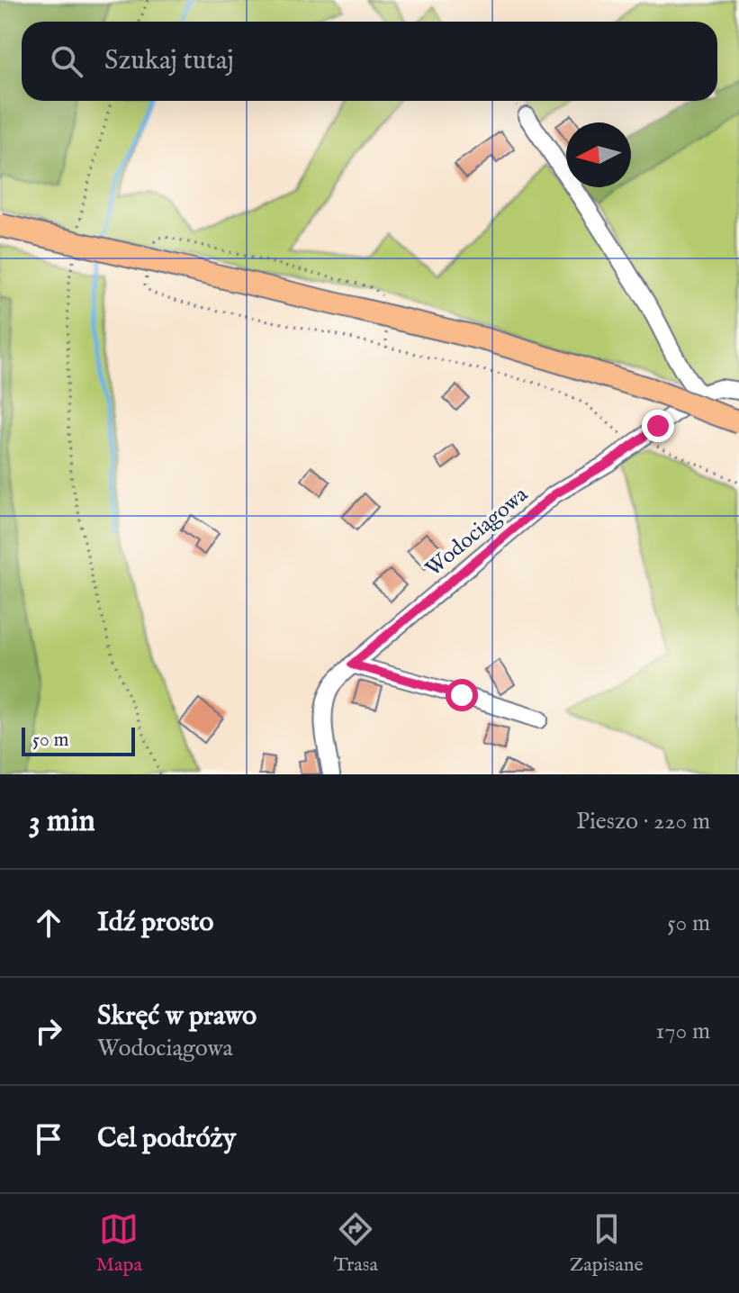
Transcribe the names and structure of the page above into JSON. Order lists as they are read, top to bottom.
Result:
{
  "streets": {
    "street": ["Wodociągowa"]
  },
  "scale_bar": "50 m",
  "north": "left",
  "page": {
    "search": "Szukaj tutaj",
    "scale": "50 m",
    "heading": ["3 min", "Pieszo · 220 m"],
    "list": [
      ["Idź prosto", "50 m"],
      ["Skręć w prawo", "Wodociągowa", "170 m"],
      "Cel podróży"
    ],
    "nav": ["Mapa", "Trasa", "Zapisane"]
  }
}
